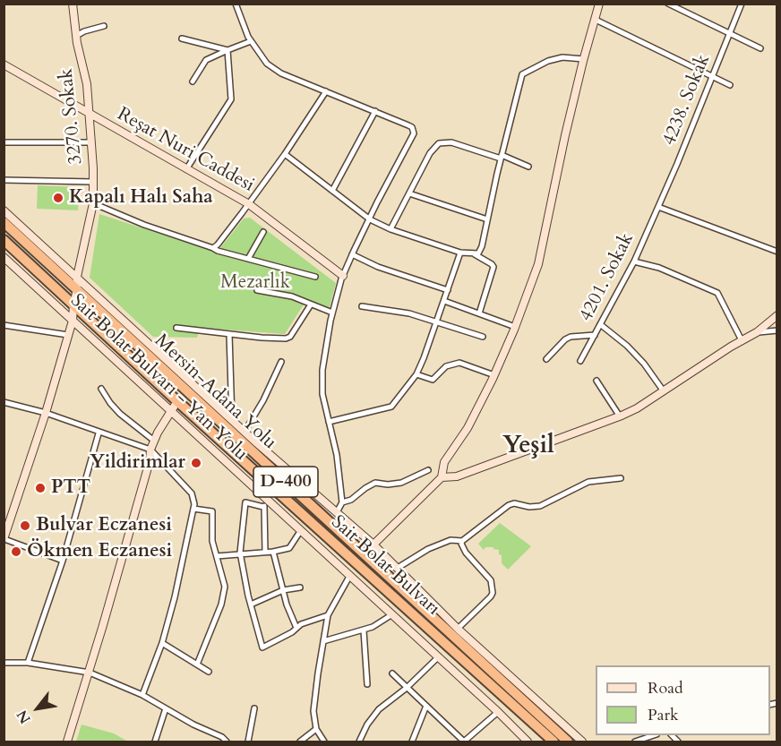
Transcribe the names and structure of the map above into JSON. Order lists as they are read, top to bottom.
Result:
{
  "streets": {
    "highway": ["Mersin-Adana Yolu", "D-400", "Sait Bolat Bulvarı"],
    "street": [
      "4238. Sokak",
      "3270. Sokak",
      "Reşat Nuri Caddesi",
      "4201. Sokak",
      "Sait Bolat Bulvarı - Yan Yolu"
    ]
  },
  "crossings": [
    ["4238. Sokak", "4201. Sokak"],
    ["3270. Sokak", "Reşat Nuri Caddesi"],
    ["3270. Sokak", "Sait Bolat Bulvarı - Yan Yolu"],
    ["3270. Sokak", "Mersin-Adana Yolu"],
    ["3270. Sokak", "Sait Bolat Bulvarı"]
  ],
  "districts": ["Yeşil"],
  "parks": ["Mezarlık"],
  "places": [
    "Kapalı Halı Saha",
    "Yildirimlar",
    "PTT",
    "Bulvar Eczanesi",
    "Ökmen Eczanesi"
  ],
  "legend": ["Road", "Park"],
  "north": "bottom left"
}
